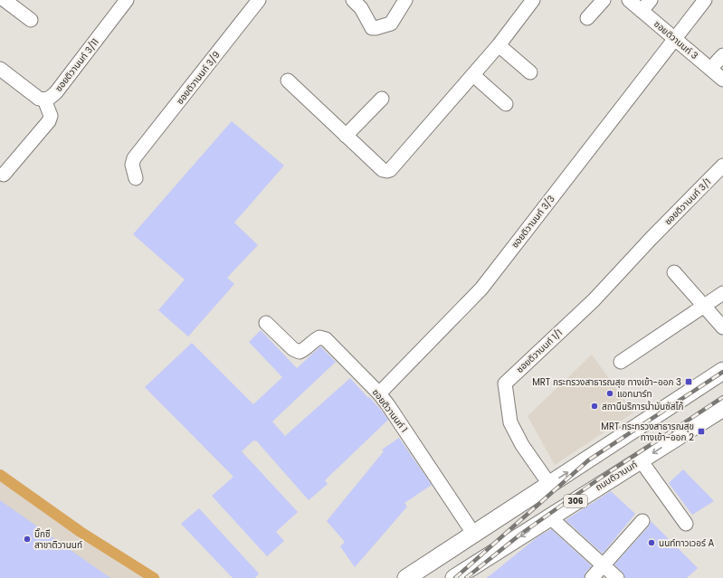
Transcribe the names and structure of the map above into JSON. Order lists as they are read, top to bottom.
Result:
{
  "streets": {
    "main road": ["ถนนติวานนท์", "306"],
    "street": [
      "ซอยติวานนท์ 3",
      "ซอยติวานนท์ 3/11",
      "ซอยติวานนท์ 3/9",
      "ซอยติวานนท์ 3/1",
      "ซอยติวานนท์ 3/3",
      "ซอยติวานนท์ 1/1",
      "ซอยติวานนท์ 1"
    ]
  },
  "crossings": [
    ["ซอยติวานนท์ 3", "ซอยติวานนท์ 3/3"],
    ["ซอยติวานนท์ 3/1", "ซอยติวานนท์ 1/1"],
    ["ซอยติวานนท์ 3/3", "ซอยติวานนท์ 1"]
  ],
  "places": {
    "transit": ["MRT กระทรวงสาธารณสุข ทางเข้า-ออก 3", "MRT กระทรวงสาธารณสุข ทางเข้า-ออก 2"],
    "other": [
      "แอทมาร์ท",
      "สถานีบริการน้ำมันซัสโก้",
      "บิ๊กซี สาขาติวานนท์",
      "นนท์ทาวเวอร์ A"
    ]
  }
}
